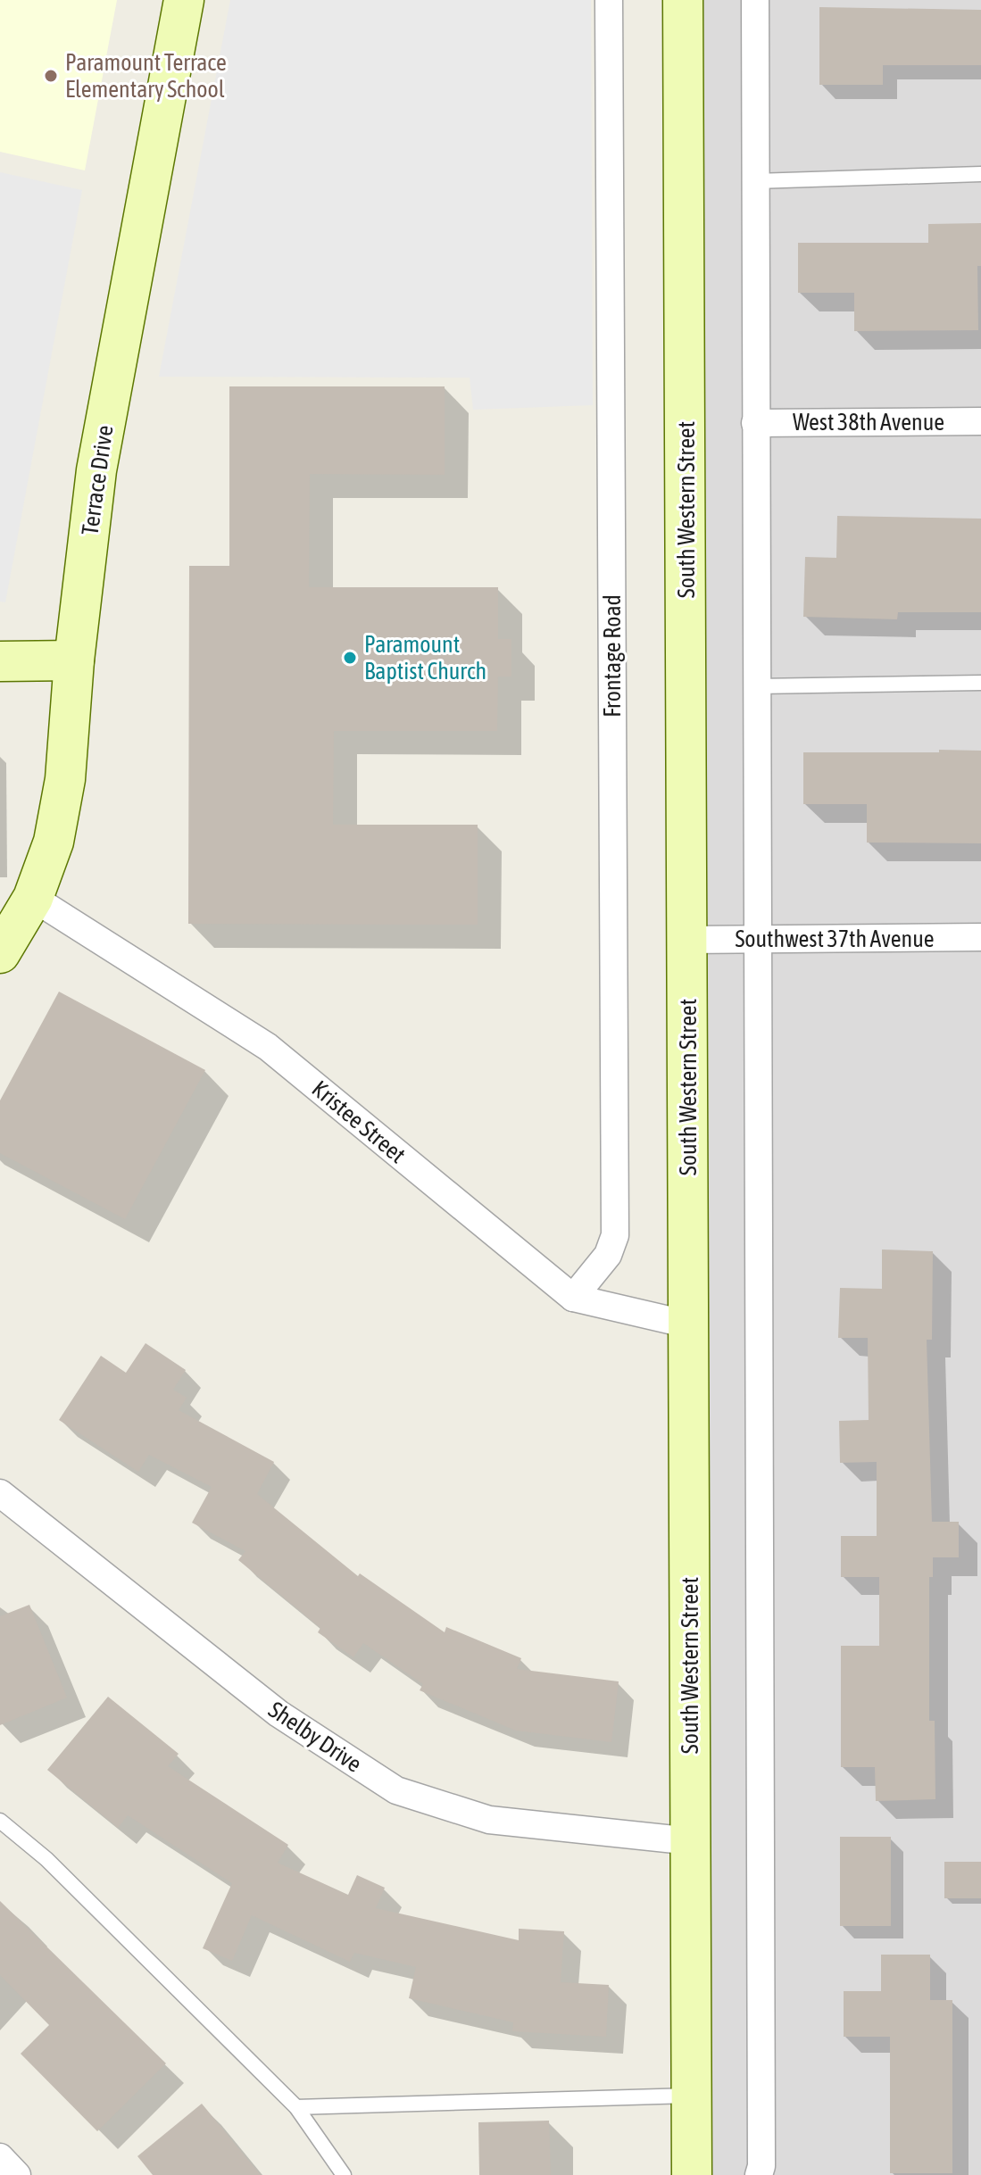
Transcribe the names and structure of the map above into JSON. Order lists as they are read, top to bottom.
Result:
{
  "streets": {
    "main road": ["Terrace Drive", "South Western Street"],
    "street": [
      "West 38th Avenue",
      "Frontage Road",
      "Southwest 37th Avenue",
      "Kristee Street",
      "Shelby Drive"
    ]
  },
  "crossings": [
    ["Terrace Drive", "Kristee Street"],
    ["South Western Street", "Southwest 37th Avenue"],
    ["South Western Street", "Kristee Street"],
    ["South Western Street", "Shelby Drive"],
    ["Frontage Road", "Kristee Street"]
  ],
  "places": ["Paramount Terrace Elementary School", "Paramount Baptist Church"]
}
